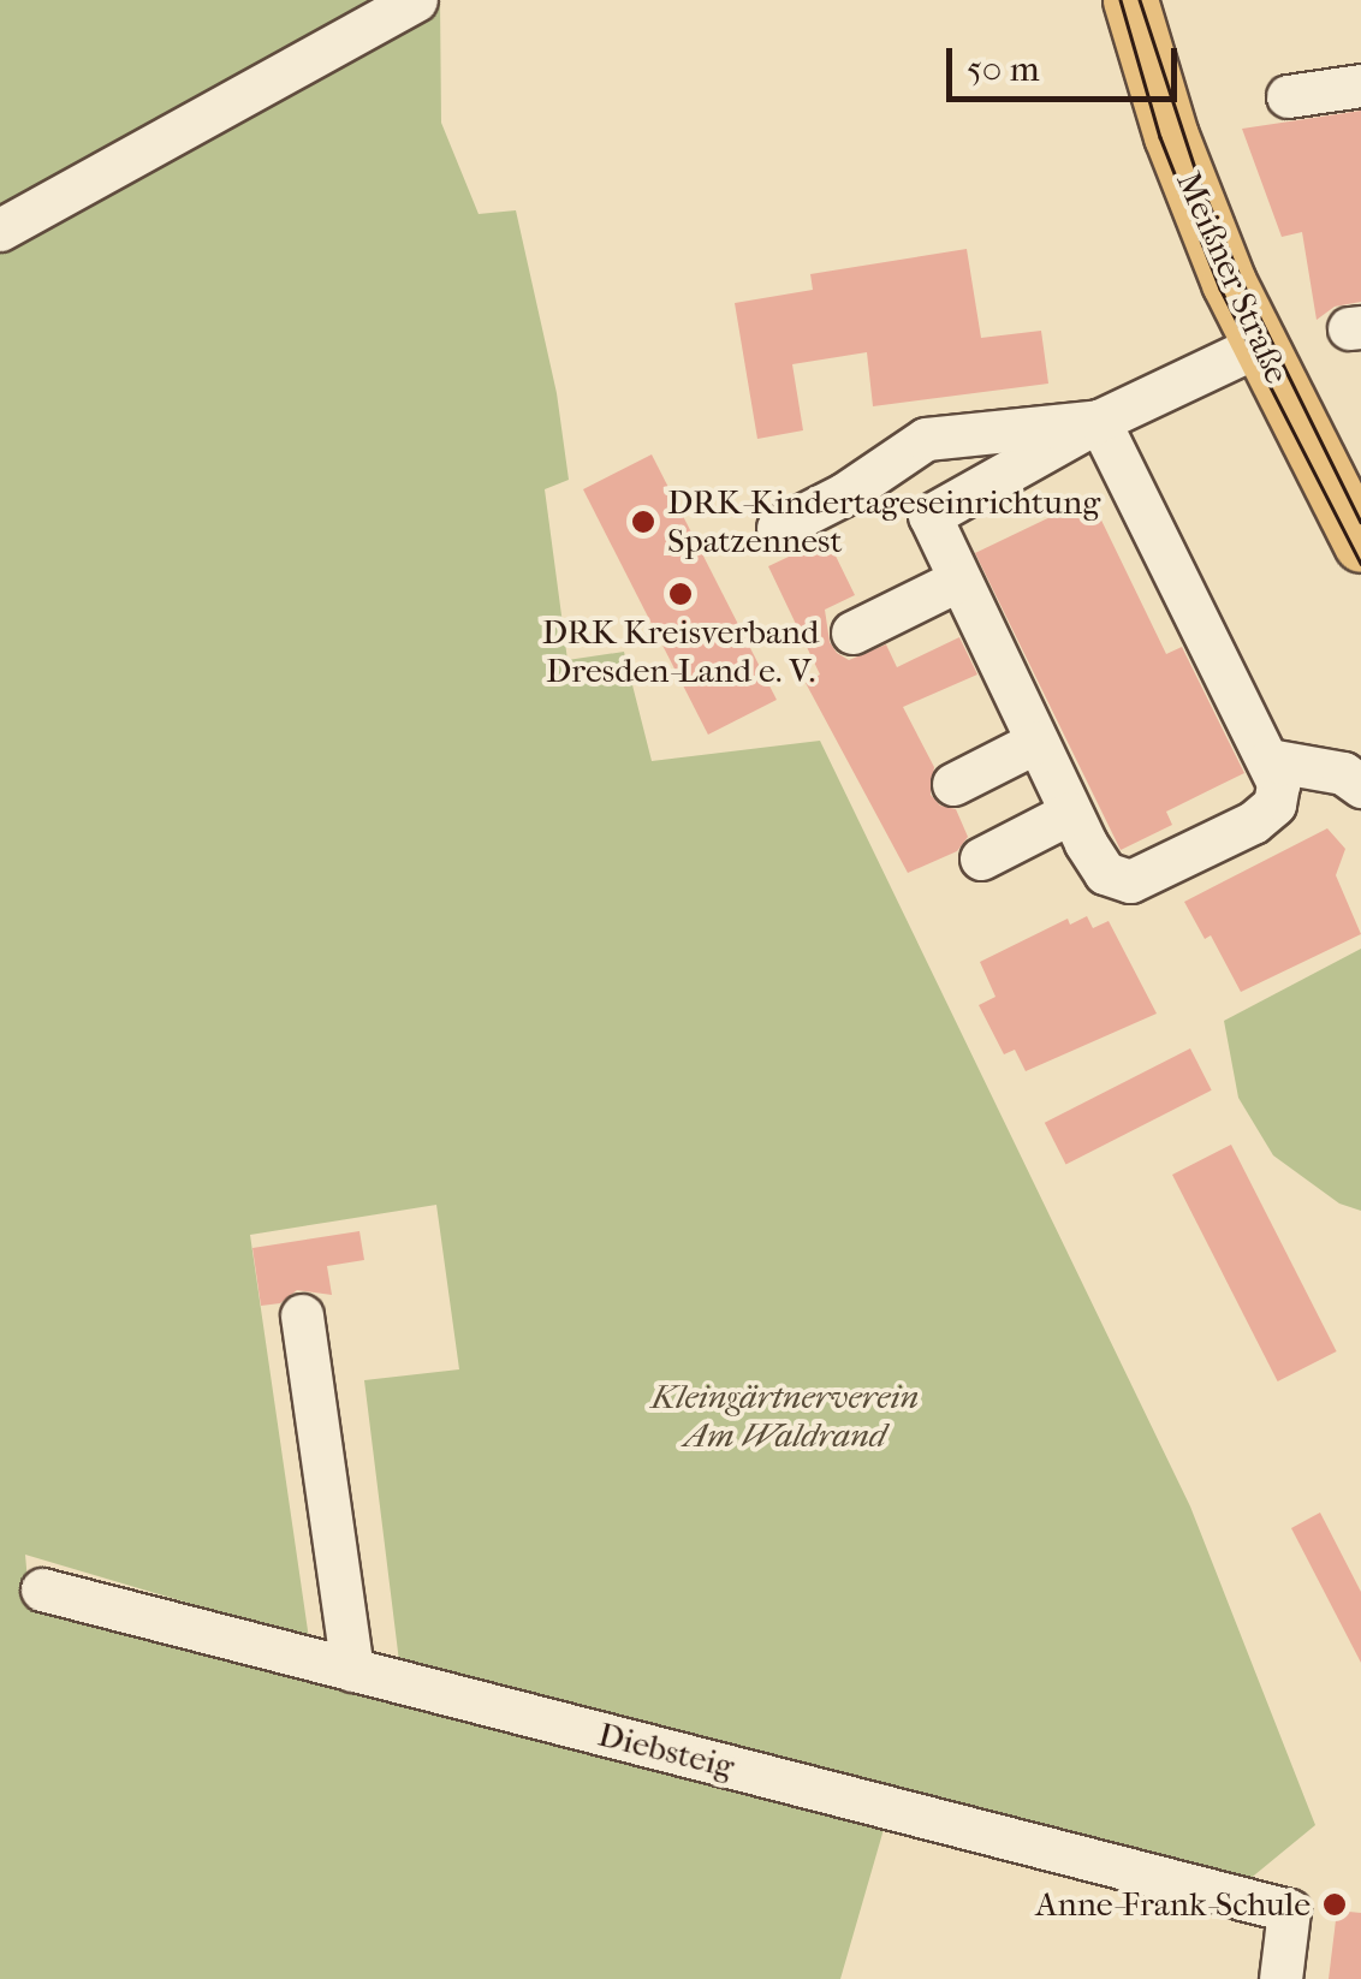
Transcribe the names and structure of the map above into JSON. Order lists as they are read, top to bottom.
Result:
{
  "streets": {
    "main road": ["Meißner Straße"],
    "street": ["Diebsteig"]
  },
  "parks": ["Kleingärtnerverein Am Waldrand"],
  "places": ["DRK-Kindertageseinrichtung Spatzennest", "DRK Kreisverband Dresden-Land e. V.", "Anne-Frank-Schule"],
  "scale_bar": "50 m"
}
